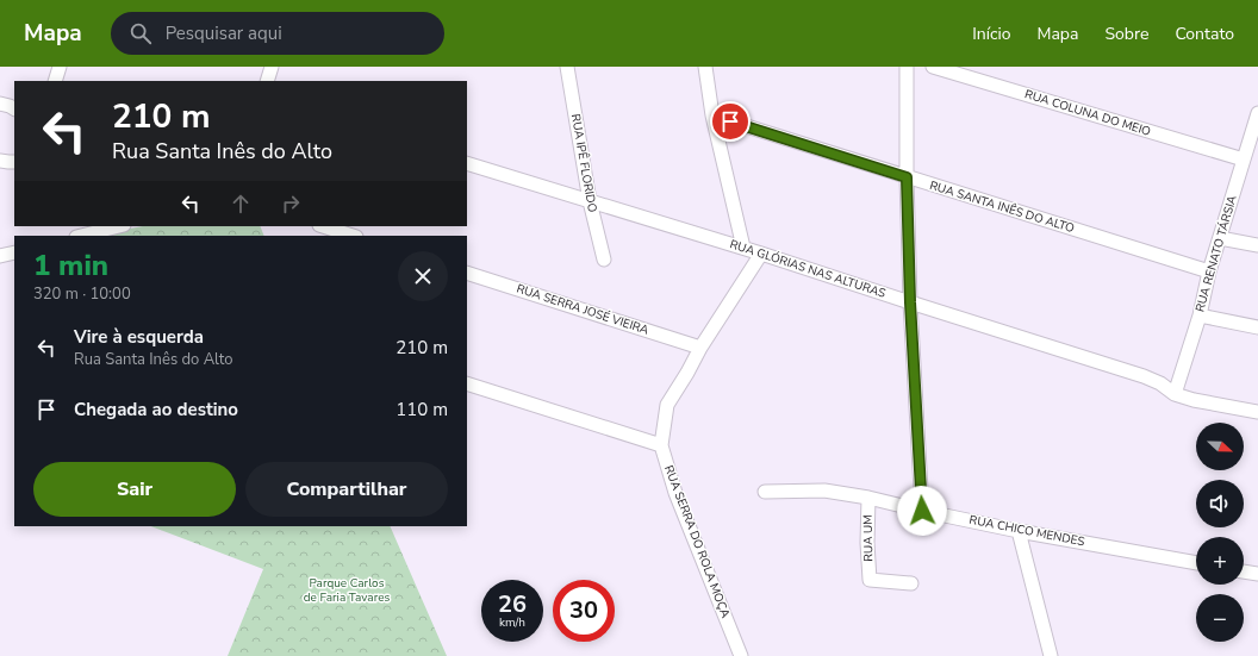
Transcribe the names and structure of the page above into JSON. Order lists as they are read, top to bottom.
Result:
{
  "streets": {
    "street": [
      "RUA COLUNA DO MEIO",
      "RUA IPÊ FLORIDO",
      "RUA SANTA INÊS DO ALTO",
      "RUA RENATO TÁRSIA",
      "RUA GLÓRIAS NAS ALTURAS",
      "RUA SERRA JOSÉ VIEIRA",
      "RUA CHICO MENDES",
      "RUA UM",
      "RUA SERRA DO ROLA MOÇA"
    ]
  },
  "crossings": [
    ["RUA COLUNA DO MEIO", "RUA RENATO TÁRSIA"],
    ["RUA IPÊ FLORIDO", "RUA GLÓRIAS NAS ALTURAS"],
    ["RUA SANTA INÊS DO ALTO", "RUA RENATO TÁRSIA"],
    ["RUA RENATO TÁRSIA", "RUA GLÓRIAS NAS ALTURAS"],
    ["RUA GLÓRIAS NAS ALTURAS", "RUA SERRA DO ROLA MOÇA"],
    ["RUA SERRA JOSÉ VIEIRA", "RUA SERRA DO ROLA MOÇA"],
    ["RUA CHICO MENDES", "RUA UM"]
  ],
  "parks": ["Parque Carlos de Faria Tavares"],
  "north": "right",
  "page": {
    "header": "Mapa",
    "search": "Pesquisar aqui",
    "nav": [
      "Início",
      "Mapa",
      "Sobre",
      "Contato"
    ],
    "turn": ["210 m", "Rua Santa Inês do Alto"],
    "heading": ["1 min", "320 m · 10:00"],
    "list": [
      {
        "name": "Vire à esquerda",
        "note": "Rua Santa Inês do Alto",
        "value": "210 m"
      },
      {
        "name": "Chegada ao destino",
        "value": "110 m"
      }
    ],
    "map_buttons": ["+", "−"],
    "buttons": ["Sair", "Compartilhar"],
    "speed": "26 km/h",
    "limit": "30"
  }
}
